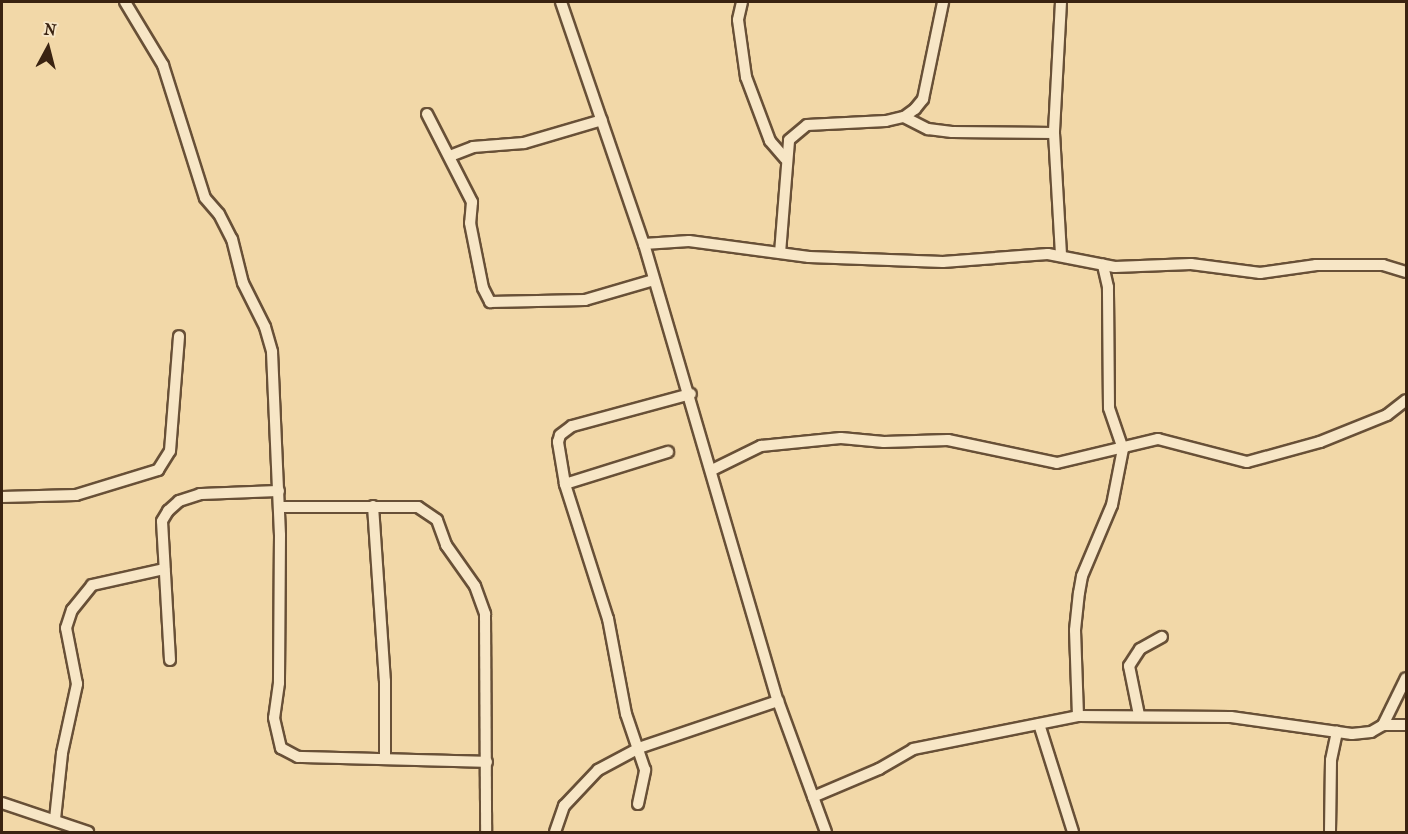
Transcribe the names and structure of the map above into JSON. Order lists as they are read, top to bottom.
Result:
{
  "north": "top"
}
